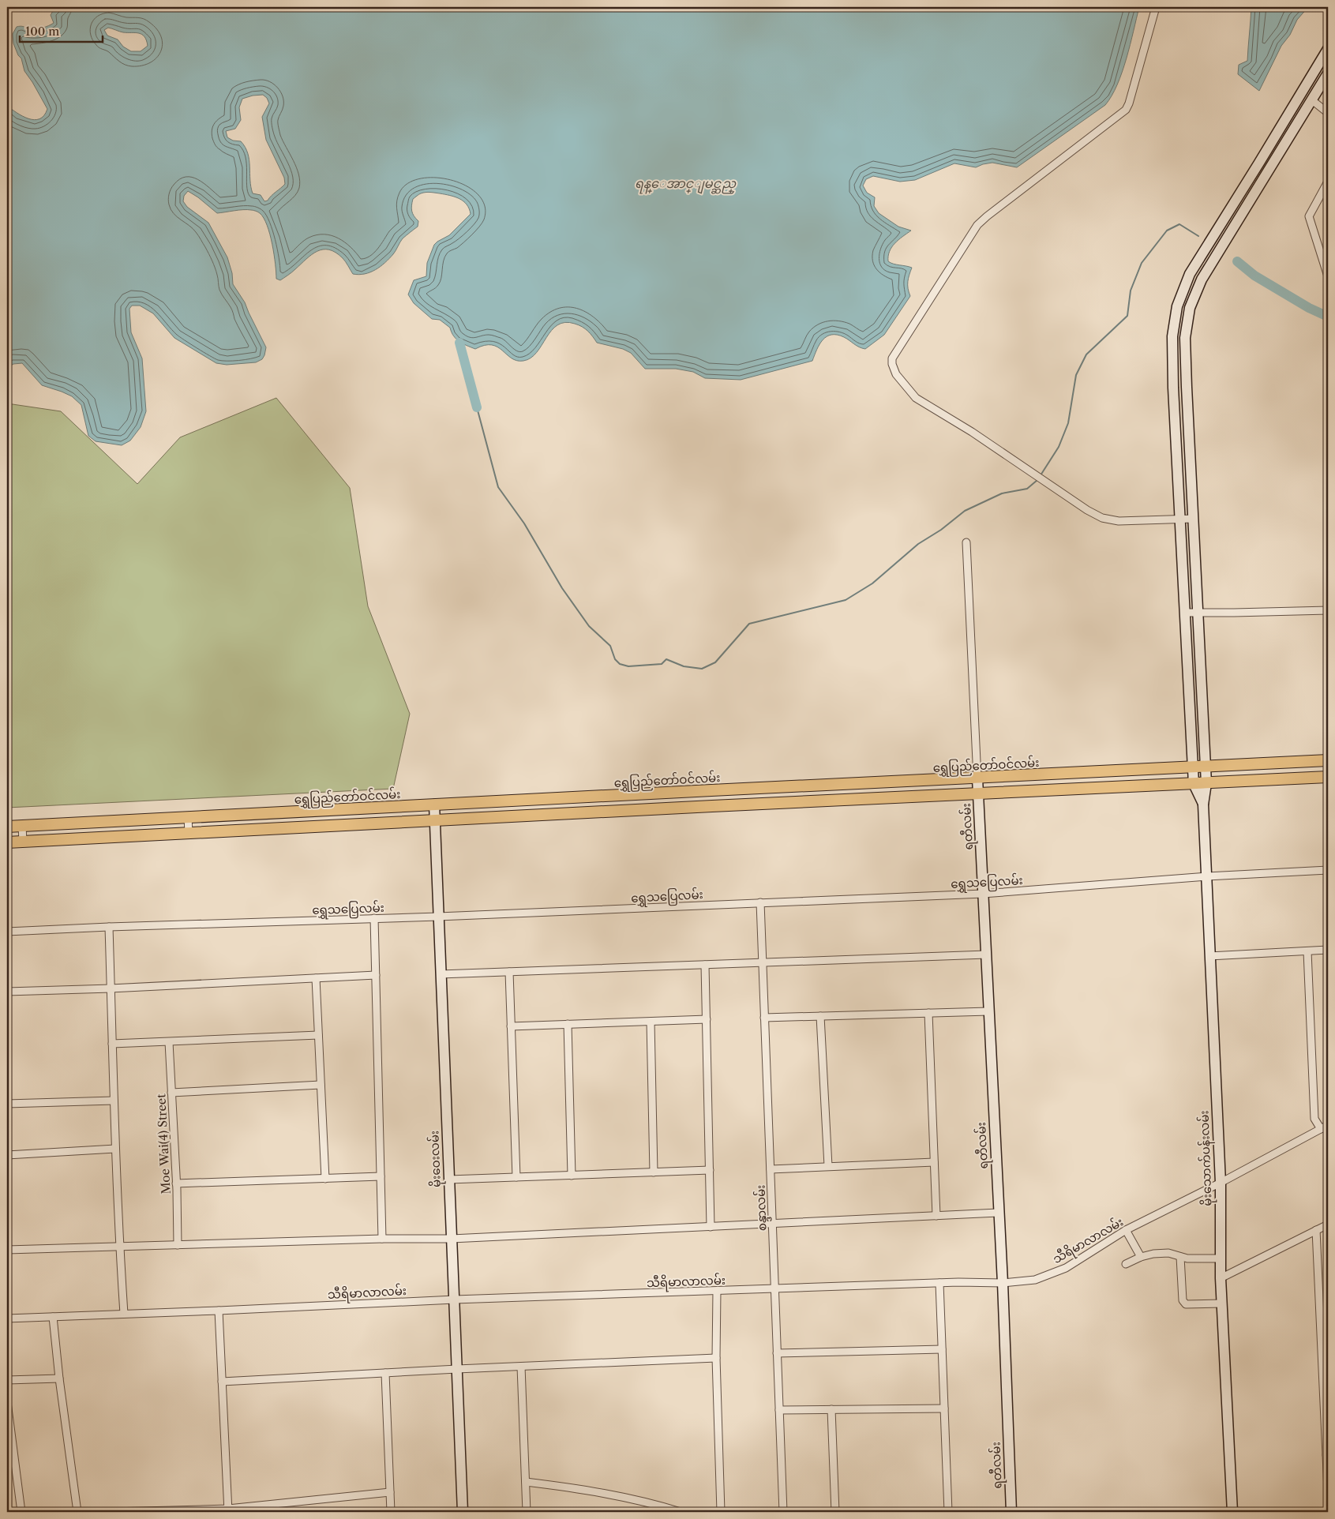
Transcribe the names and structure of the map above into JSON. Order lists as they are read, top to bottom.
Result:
{
  "streets": {
    "main road": ["ရွှေပြည်တော်ဝင်လမ်း"],
    "street": [
      "ရတီလမ်း",
      "ရွှေသပြေလမ်း",
      "Moe Wai(4) Street",
      "မိုးသောက်ပန်းလမ်း",
      "မိုးဝေးလမ်း",
      "စန္ဒာလမ်း",
      "သီရိမာလာလမ်း"
    ]
  },
  "crossings": [
    ["ရွှေပြည်တော်ဝင်လမ်း", "ရတီလမ်း"],
    ["ရွှေပြည်တော်ဝင်လမ်း", "မိုးဝေးလမ်း"],
    ["ရတီလမ်း", "ရွှေသပြေလမ်း"],
    ["ရတီလမ်း", "သီရိမာလာလမ်း"],
    ["ရွှေသပြေလမ်း", "မိုးသောက်ပန်းလမ်း"],
    ["ရွှေသပြေလမ်း", "မိုးဝေးလမ်း"],
    ["ရွှေသပြေလမ်း", "စန္ဒာလမ်း"],
    ["မိုးသောက်ပန်းလမ်း", "သီရိမာလာလမ်း"],
    ["မိုးဝေးလမ်း", "သီရိမာလာလမ်း"],
    ["စန္ဒာလမ်း", "သီရိမာလာလမ်း"]
  ],
  "water": ["ရန္ေအာင္ျမင္ဆည္"],
  "scale_bar": "100 m"
}
